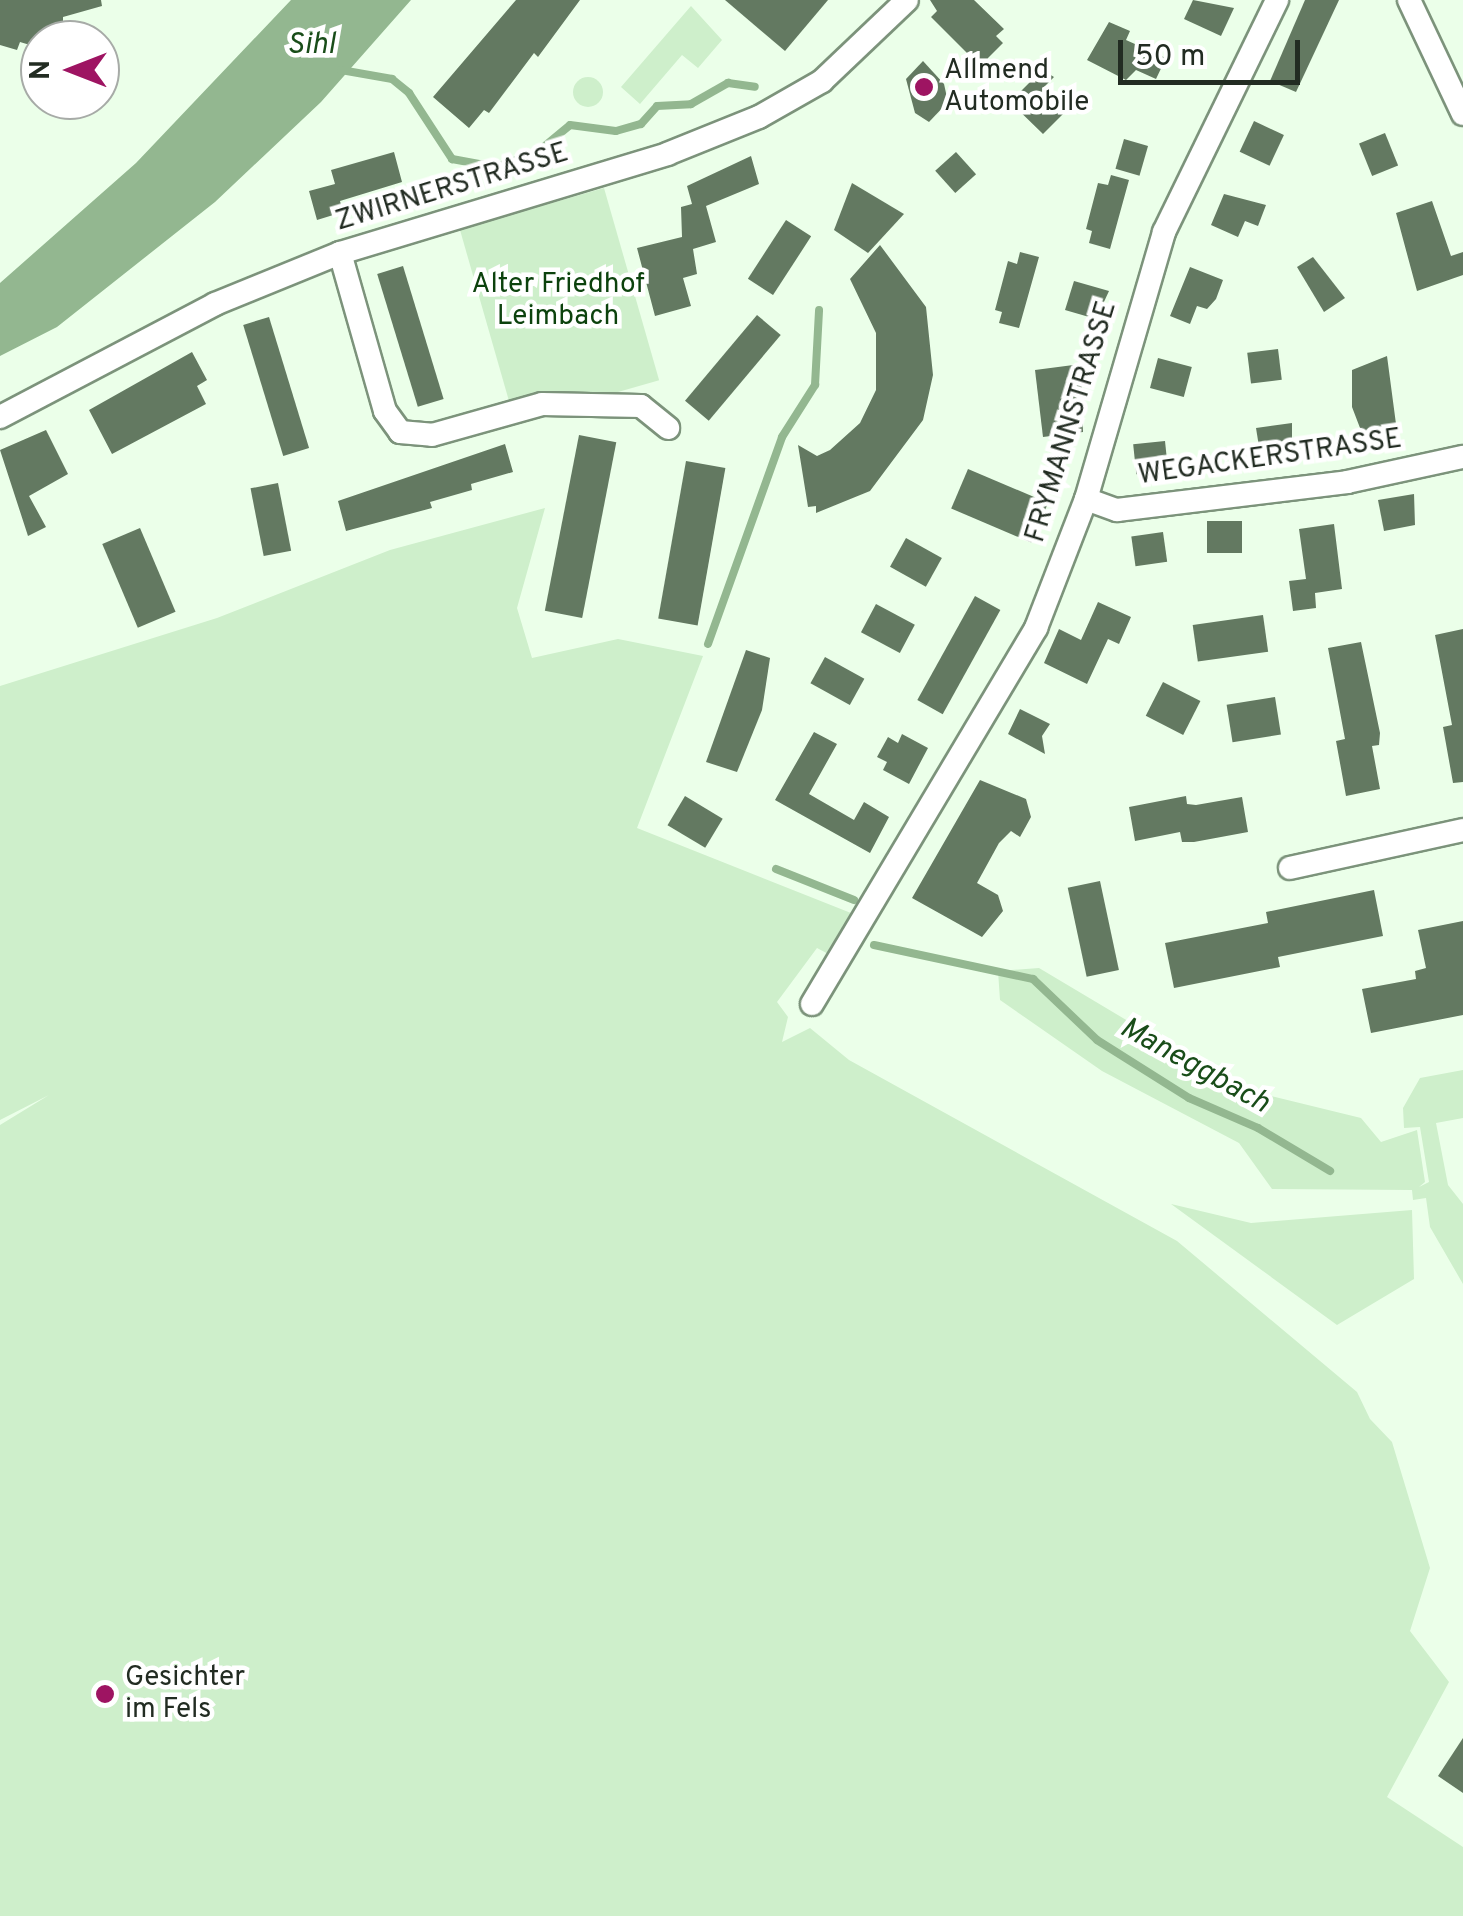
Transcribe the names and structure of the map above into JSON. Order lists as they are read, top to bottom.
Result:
{
  "streets": {
    "street": ["ZWIRNERSTRASSE", "FRYMANNSTRASSE", "WEGACKERSTRASSE"]
  },
  "crossings": [
    ["FRYMANNSTRASSE", "WEGACKERSTRASSE"]
  ],
  "water": ["Sihl", "Maneggbach"],
  "parks": ["Alter Friedhof Leimbach"],
  "places": ["Allmend Automobile", "Gesichter im Fels"],
  "scale_bar": "50 m",
  "north": "left"
}
